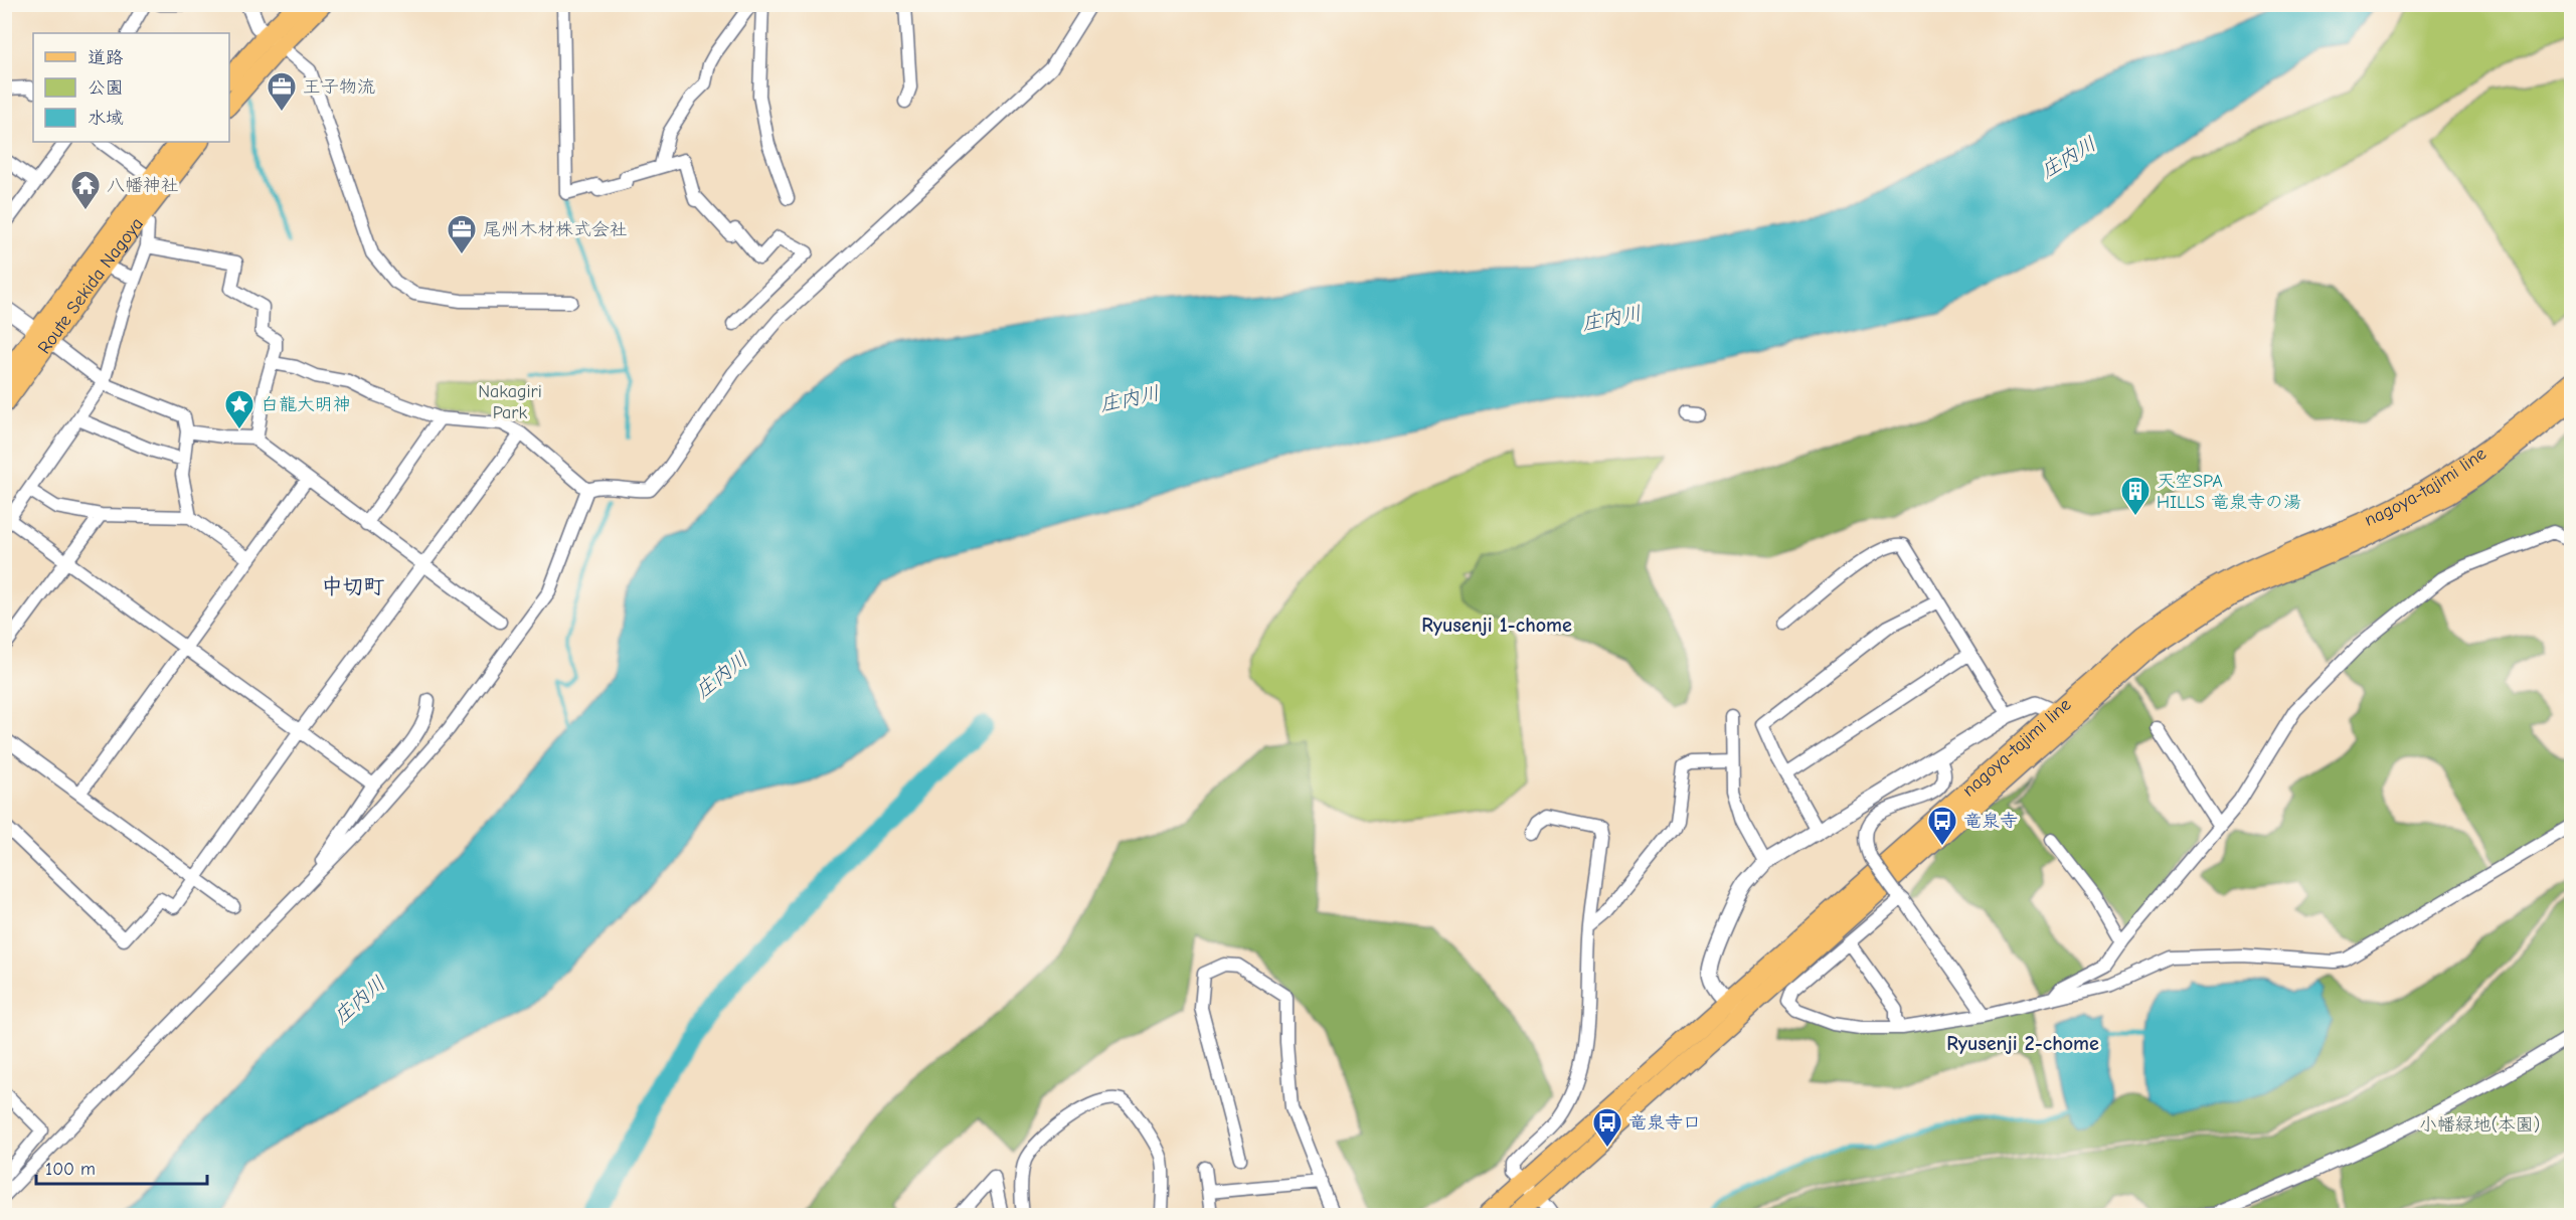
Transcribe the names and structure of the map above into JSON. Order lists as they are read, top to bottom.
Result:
{
  "streets": {
    "main road": ["Route Sekida Nagoya", "nagoya-tajimi line"]
  },
  "districts": ["中切町", "Ryusenji 1-chome", "Ryusenji 2-chome"],
  "water": ["庄内川"],
  "parks": ["Nakagiri Park", "小幡緑地(本園)"],
  "places": {
    "office": ["王子物流", "尾州木材株式会社"],
    "temple": ["八幡神社"],
    "place": ["白龍大明神"],
    "building": ["天空SPA HILLS 竜泉寺の湯"],
    "bus stop": ["竜泉寺", "竜泉寺口"]
  },
  "legend": ["道路", "公園", "水域"],
  "scale_bar": "100 m"
}
